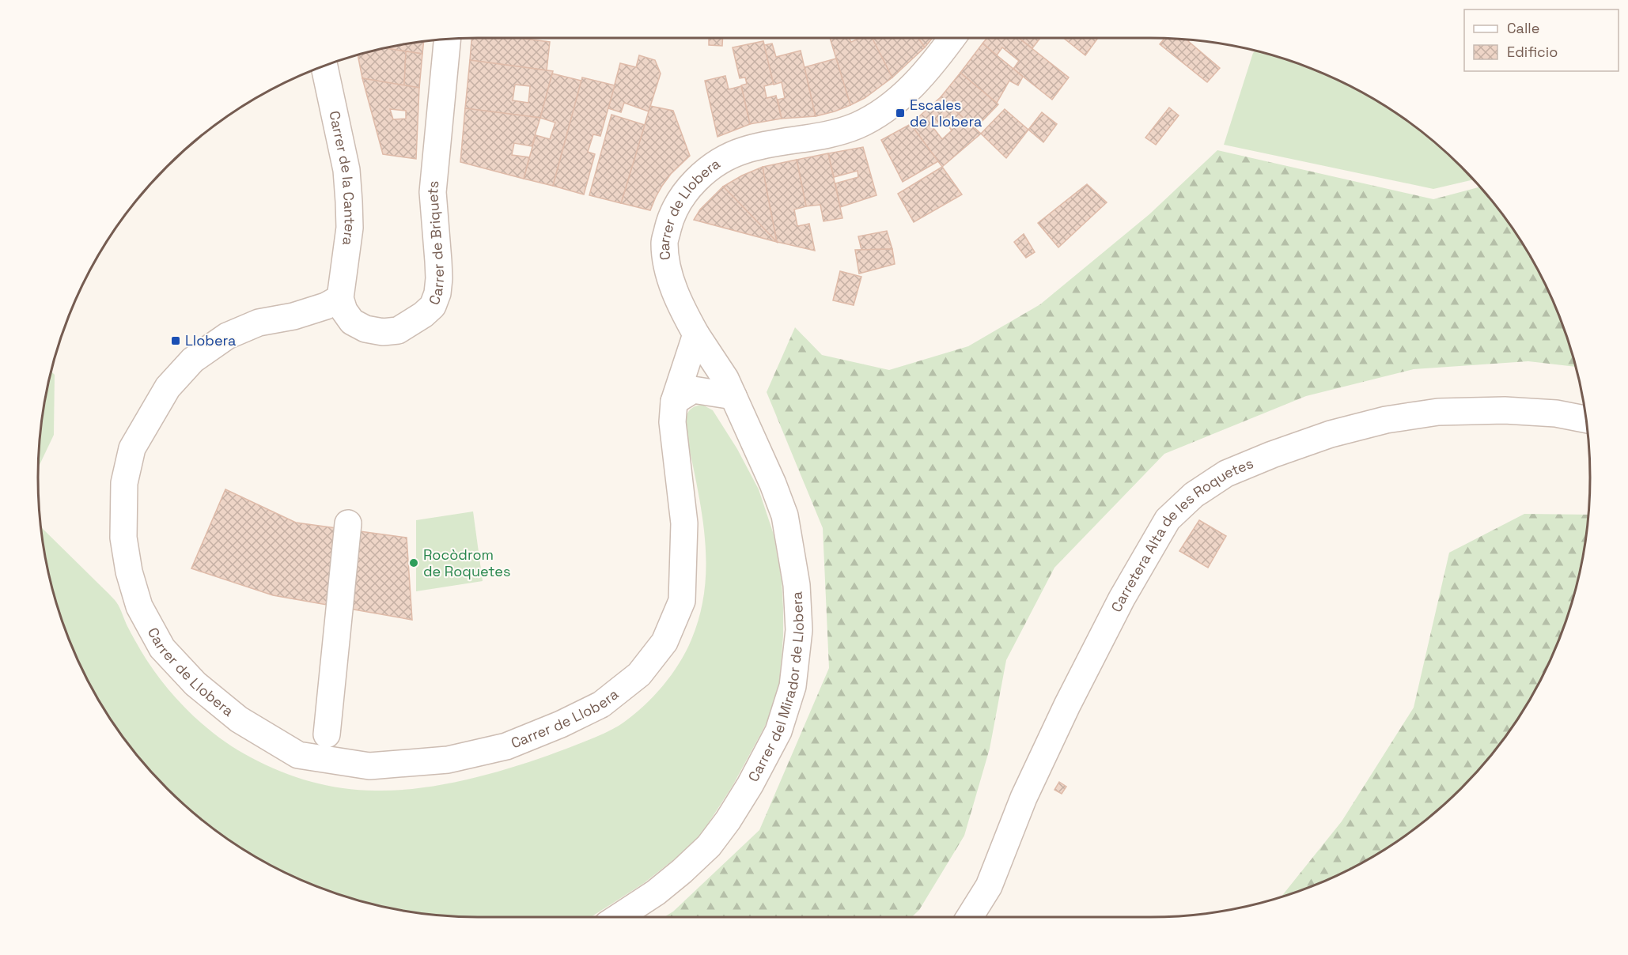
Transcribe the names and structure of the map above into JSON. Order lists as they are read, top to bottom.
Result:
{
  "streets": {
    "street": [
      "Carrer de la Cantera",
      "Carrer de Llobera",
      "Carrer de Briquets",
      "Carretera Alta de les Roquetes",
      "Carrer del Mirador de Llobera"
    ]
  },
  "crossings": [
    ["Carrer de la Cantera", "Carrer de Llobera"],
    ["Carrer de la Cantera", "Carrer de Briquets"],
    ["Carrer de Llobera", "Carrer de Briquets"],
    ["Carrer de Llobera", "Carrer del Mirador de Llobera"]
  ],
  "places": {
    "transit": ["Escales de Llobera", "Llobera"],
    "other": ["Rocòdrom de Roquetes"]
  },
  "legend": ["Calle", "Edificio"]
}
